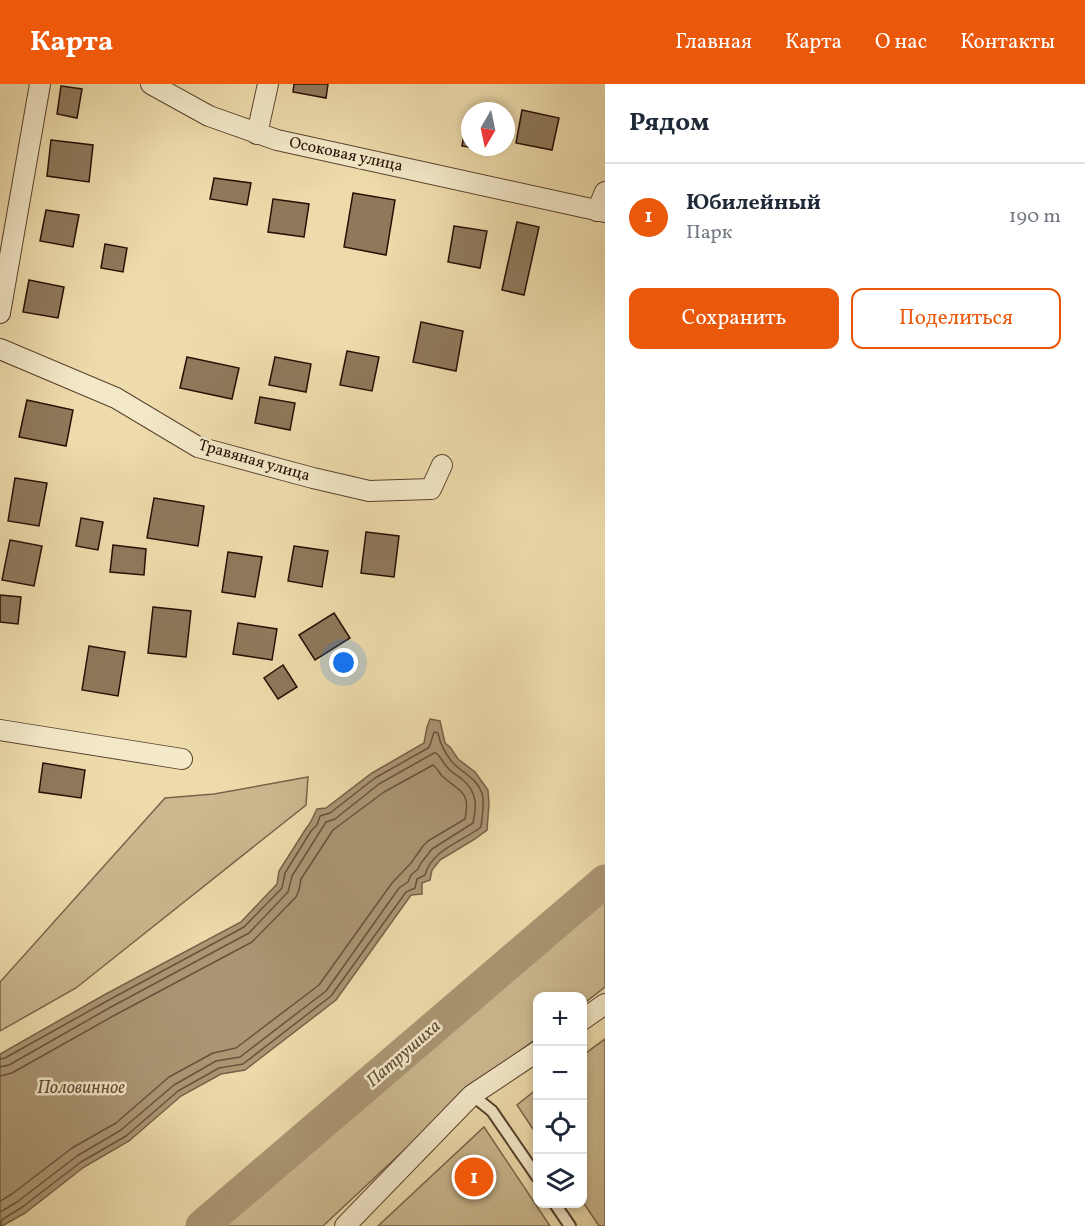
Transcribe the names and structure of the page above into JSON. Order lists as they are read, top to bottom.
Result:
{
  "streets": {
    "street": ["Осоковая улица", "Травяная улица"]
  },
  "water": ["Патрушиха", "Половинное"],
  "north": "bottom",
  "page": {
    "header": "Карта",
    "nav": [
      "Главная",
      "Карта",
      "О нас",
      "Контакты"
    ],
    "heading": "Рядом",
    "list": [
      {
        "mark": "1",
        "name": "Юбилейный",
        "note": "Парк",
        "value": "190 m"
      }
    ],
    "buttons": ["Сохранить", "Поделиться"],
    "map_buttons": ["+", "−"],
    "pins": "1"
  }
}
